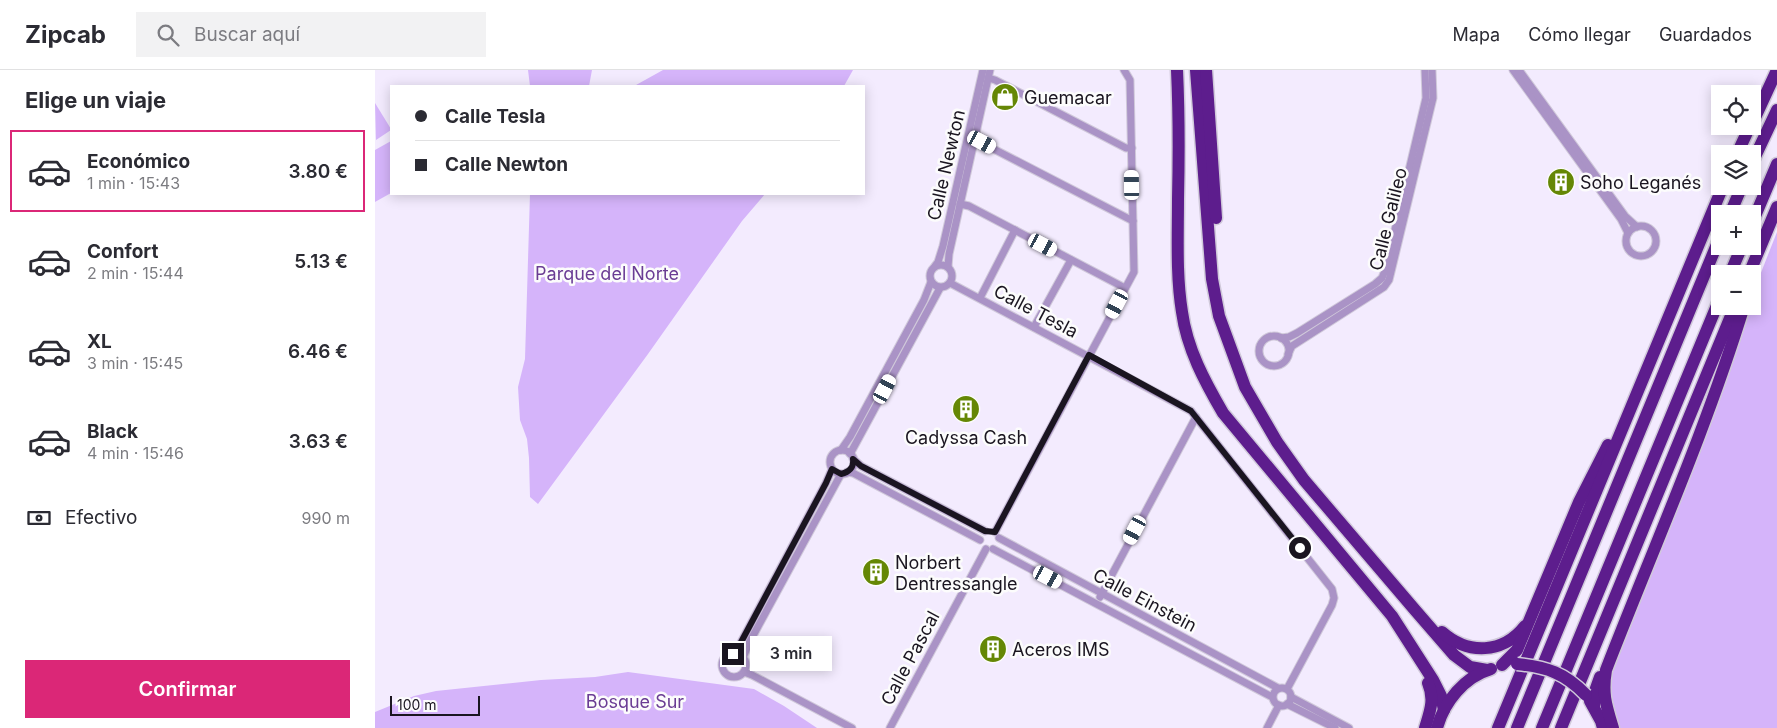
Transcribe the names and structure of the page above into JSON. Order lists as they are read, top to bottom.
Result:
{
  "streets": {
    "street": [
      "Calle Newton",
      "Calle Galileo",
      "Calle Tesla",
      "Calle Einstein",
      "Calle Pascal"
    ]
  },
  "crossings": [
    ["Calle Newton", "Calle Tesla"],
    ["Calle Tesla", "Calle Einstein"],
    ["Calle Einstein", "Calle Pascal"]
  ],
  "parks": ["Parque del Norte", "Bosque Sur"],
  "places": {
    "shop": ["Guemacar"],
    "building": [
      "Soho Leganés",
      "Cadyssa Cash",
      "Norbert Dentressangle",
      "Aceros IMS"
    ]
  },
  "scale_bar": "100 m",
  "page": {
    "header": "Zipcab",
    "search": "Buscar aquí",
    "nav": ["Mapa", "Cómo llegar", "Guardados"],
    "heading": "Elige un viaje",
    "map_buttons": ["+", "−"],
    "banner": ["Calle Tesla", "Calle Newton"],
    "list": [
      {
        "name": "Económico",
        "note": "1 min · 15:43",
        "value": "3.80 €"
      },
      {
        "name": "Confort",
        "note": "2 min · 15:44",
        "value": "5.13 €"
      },
      {
        "name": "XL",
        "note": "3 min · 15:45",
        "value": "6.46 €"
      },
      {
        "name": "Black",
        "note": "4 min · 15:46",
        "value": "3.63 €"
      }
    ],
    "pay": ["Efectivo", "990 m"],
    "bubble": "3 min",
    "buttons": "Confirmar",
    "scale": "100 m"
  }
}
